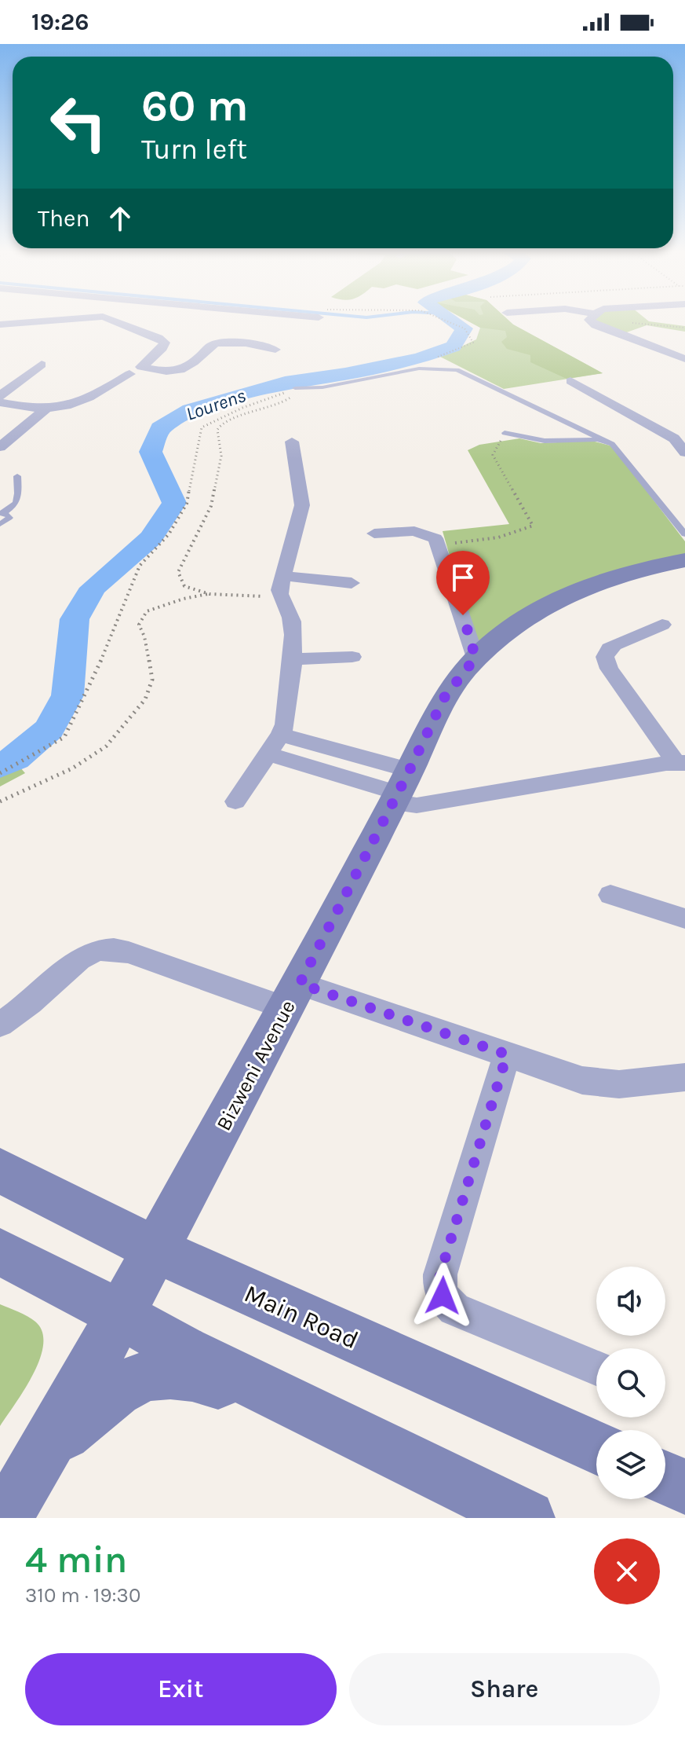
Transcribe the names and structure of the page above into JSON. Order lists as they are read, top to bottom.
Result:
{
  "streets": {
    "street": ["Bizweni Avenue", "Main Road"]
  },
  "crossings": [
    ["Bizweni Avenue", "Main Road"]
  ],
  "water": ["Lourens"],
  "page": {
    "status": "19:26",
    "turn": ["60 m", "Turn left"],
    "then": "Then",
    "heading": ["4 min", "310 m · 19:30"],
    "buttons": ["Exit", "Share"]
  }
}
